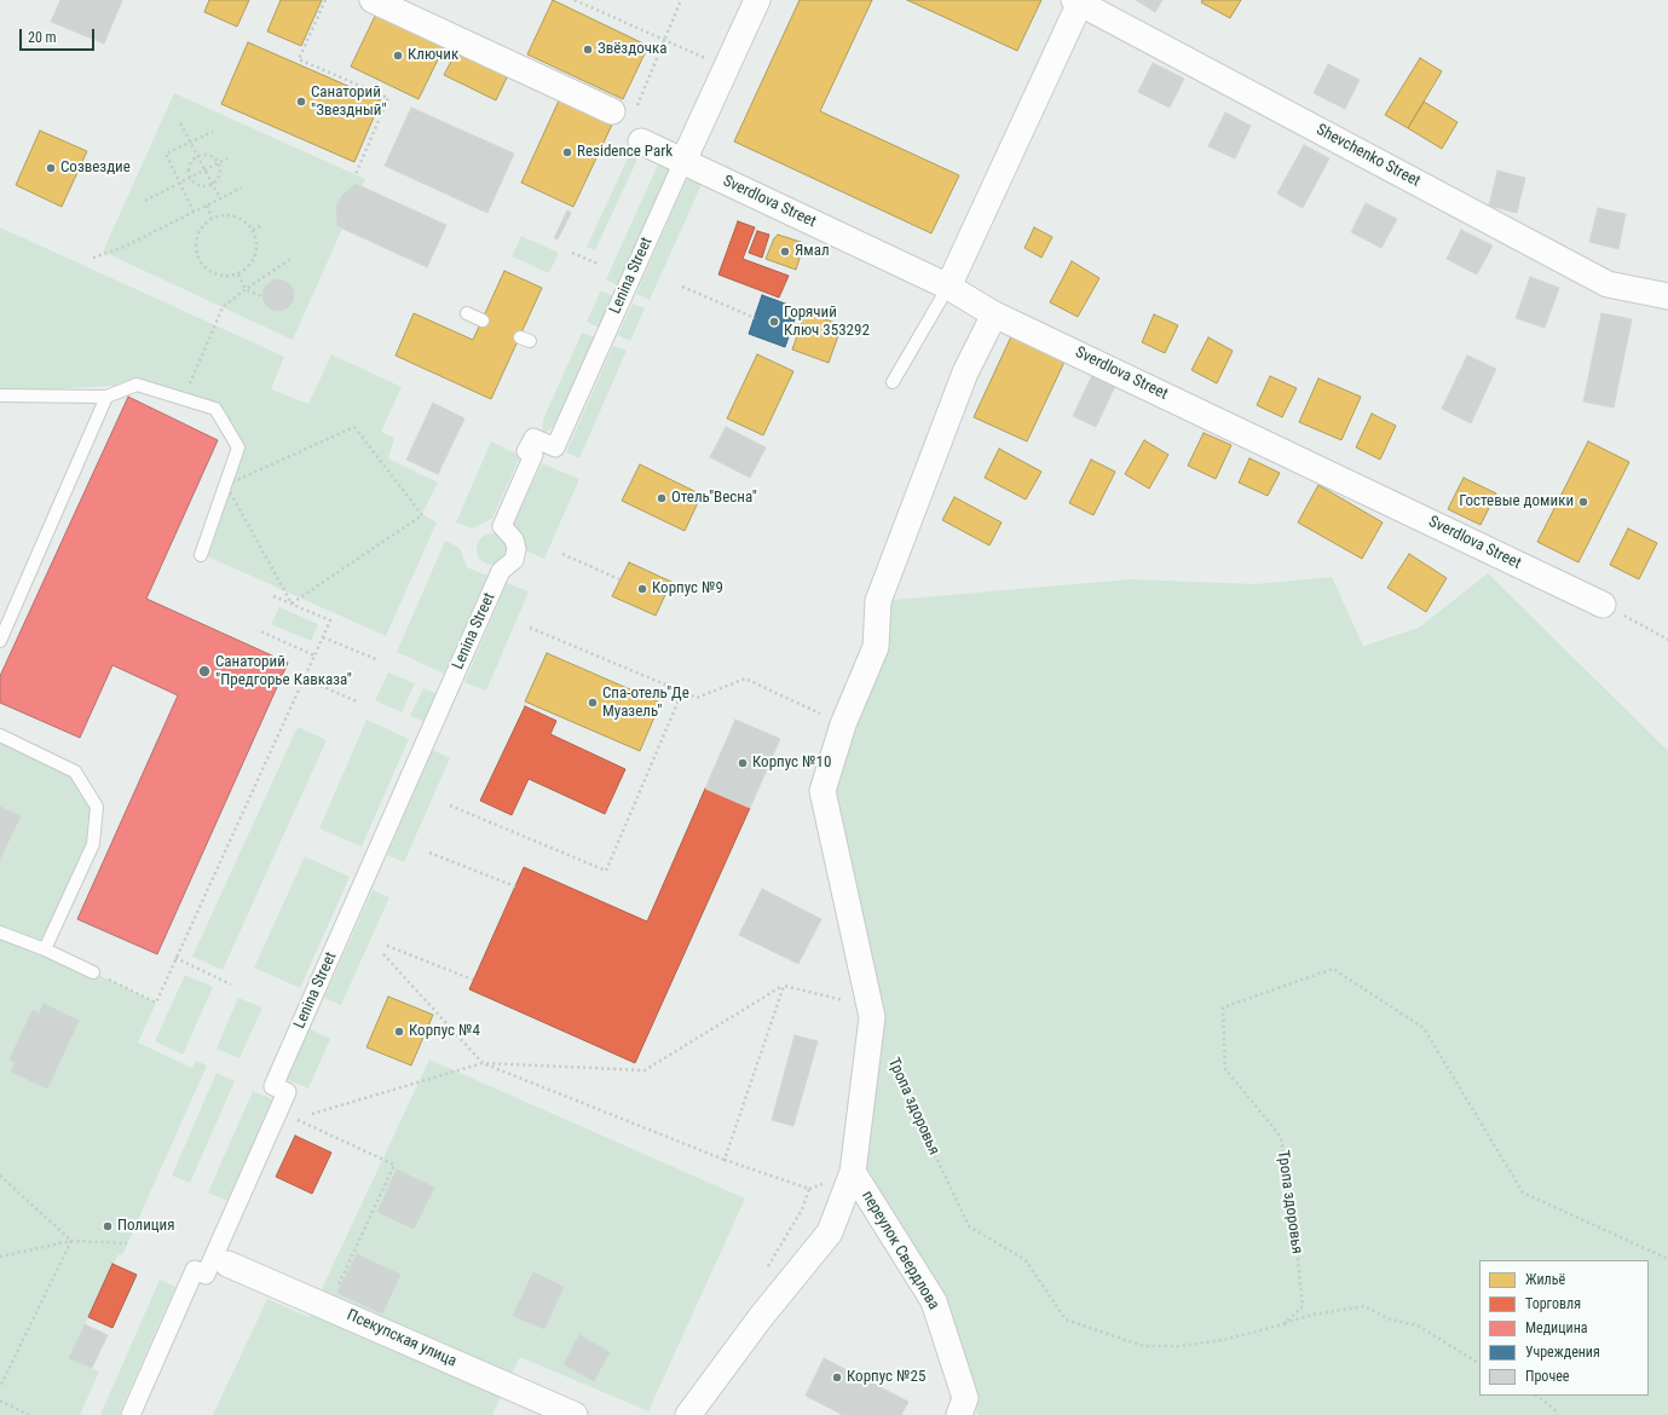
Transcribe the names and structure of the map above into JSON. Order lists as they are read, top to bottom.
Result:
{
  "streets": {
    "street": [
      "Shevchenko Street",
      "Sverdlova Street",
      "Lenina Street",
      "переулок Свердлова",
      "Псекупская улица"
    ],
    "path": ["Тропа здоровья"]
  },
  "crossings": [
    ["Sverdlova Street", "Lenina Street"]
  ],
  "places": [
    "Звёздочка",
    "Ключик",
    "Санаторий \"Звездный\"",
    "Residence Park",
    "Созвездие",
    "Ямал",
    "Горячий Ключ 353292",
    "Отель\"Весна\"",
    "Гостевые домики",
    "Корпус №9",
    "Санаторий \"Предгорье Кавказа\"",
    "Спа-отель\"Де Муазель\"",
    "Корпус №10",
    "Корпус №4",
    "Полиция",
    "Корпус №25"
  ],
  "legend": [
    "Жильё",
    "Торговля",
    "Медицина",
    "Учреждения",
    "Прочее"
  ],
  "scale_bar": "20 m"
}
